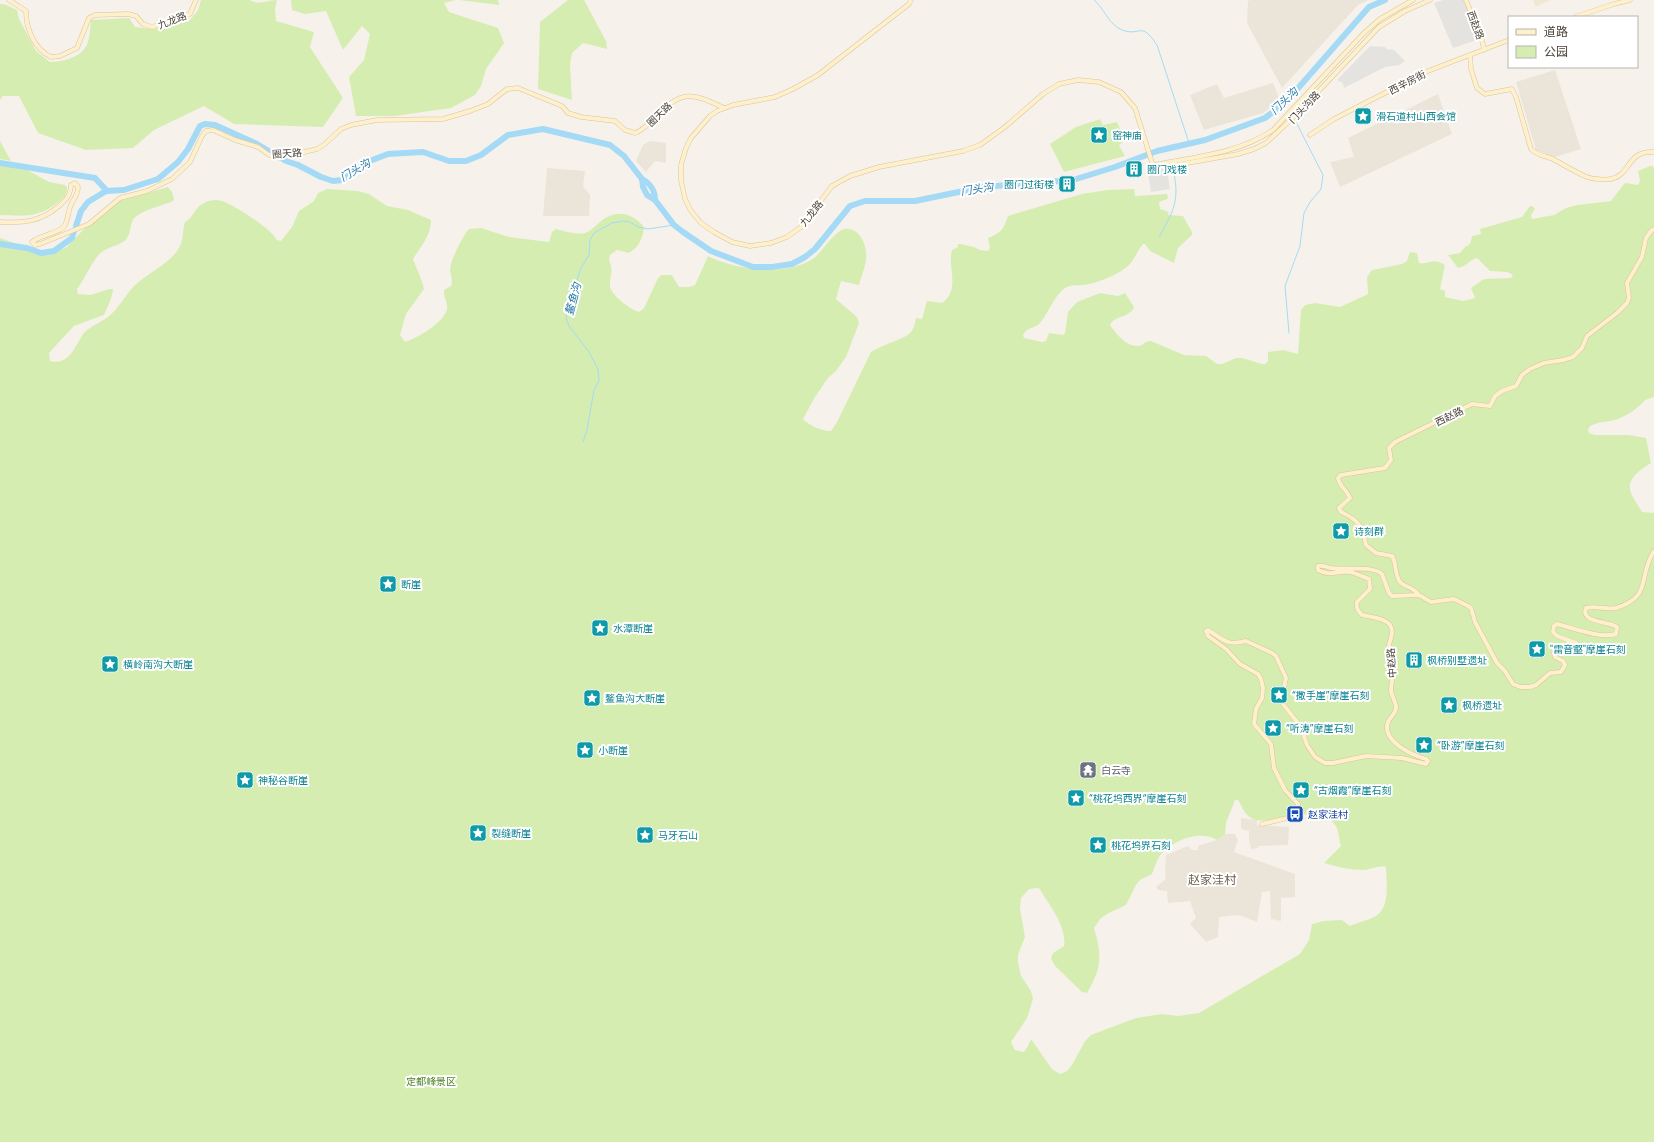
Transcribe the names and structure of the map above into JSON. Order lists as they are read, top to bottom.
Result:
{
  "streets": {
    "street": [
      "九龙路",
      "西赵路",
      "西辛房街",
      "门头沟路",
      "圈天路",
      "中赵路"
    ]
  },
  "crossings": [
    ["九龙路", "门头沟路"],
    ["九龙路", "圈天路"],
    ["西赵路", "西辛房街"],
    ["西赵路", "中赵路"]
  ],
  "districts": ["赵家洼村"],
  "water": ["门头沟", "鳌鱼沟"],
  "parks": ["定都峰景区"],
  "places": {
    "place": [
      "滑石道村山西会馆",
      "窑神庙",
      "诗刻群",
      "断崖",
      "水潭断崖",
      "\"雷音壑\"摩崖石刻",
      "横岭南沟大断崖",
      "“撒手崖”摩崖石刻",
      "鳌鱼沟大断崖",
      "枫桥遗址",
      "“听涛”摩崖石刻",
      "“卧游”摩崖石刻",
      "小断崖",
      "神秘谷断崖",
      "“古烟霞”摩崖石刻",
      "“桃花坞西界“摩崖石刻",
      "裂缝断崖",
      "马牙石山",
      "桃花坞界石刻"
    ],
    "building": ["圈门戏楼", "圈门过街楼", "枫桥别墅遗址"],
    "temple": ["白云寺"],
    "bus stop": ["赵家洼村"]
  },
  "legend": ["道路", "公园"]
}
